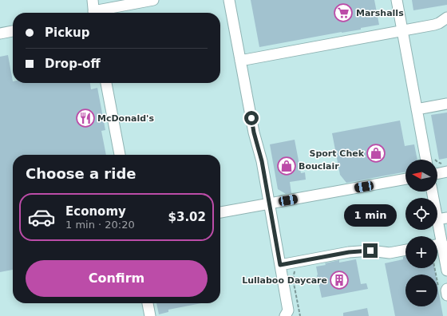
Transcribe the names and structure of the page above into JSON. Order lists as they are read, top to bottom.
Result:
{
  "places": {
    "supermarket": ["Marshalls"],
    "restaurant": ["McDonald's"],
    "shop": ["Sport Chek", "Bouclair"],
    "building": ["Lullaboo Daycare"]
  },
  "north": "left",
  "page": {
    "banner": ["Pickup", "Drop-off"],
    "heading": "Choose a ride",
    "map_buttons": ["+", "−"],
    "list": [
      {
        "name": "Economy",
        "note": "1 min · 20:20",
        "value": "$3.02"
      }
    ],
    "bubble": "1 min",
    "buttons": "Confirm"
  }
}
